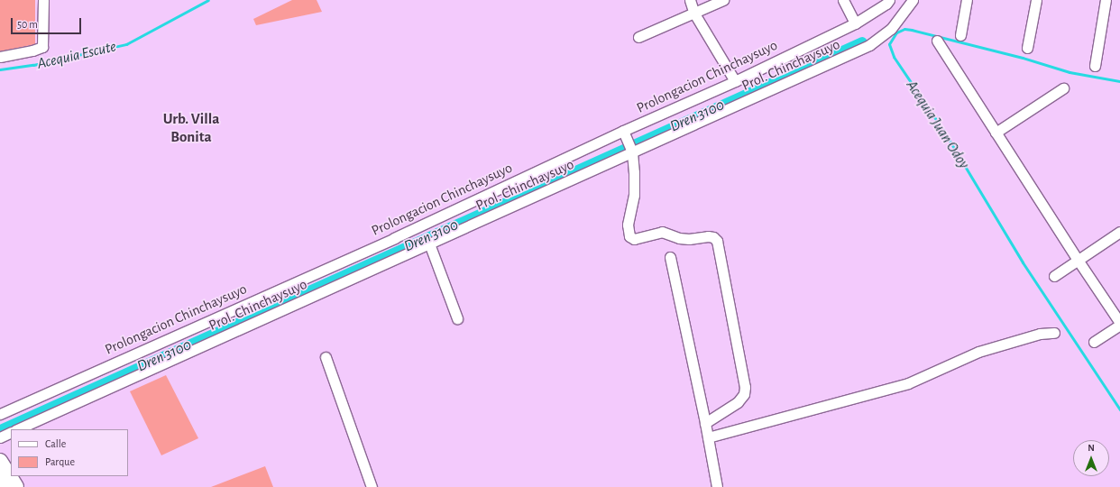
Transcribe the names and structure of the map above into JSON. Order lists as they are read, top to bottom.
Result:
{
  "streets": {
    "street": ["Prol. Chinchaysuyo", "Prolongacion Chinchaysuyo"]
  },
  "districts": ["Urb. Villa Bonita"],
  "water": ["Acequia Escute", "Dren 3100", "Acequia Juan Odoy"],
  "legend": ["Calle", "Parque"],
  "scale_bar": "50 m",
  "north": "top"
}
